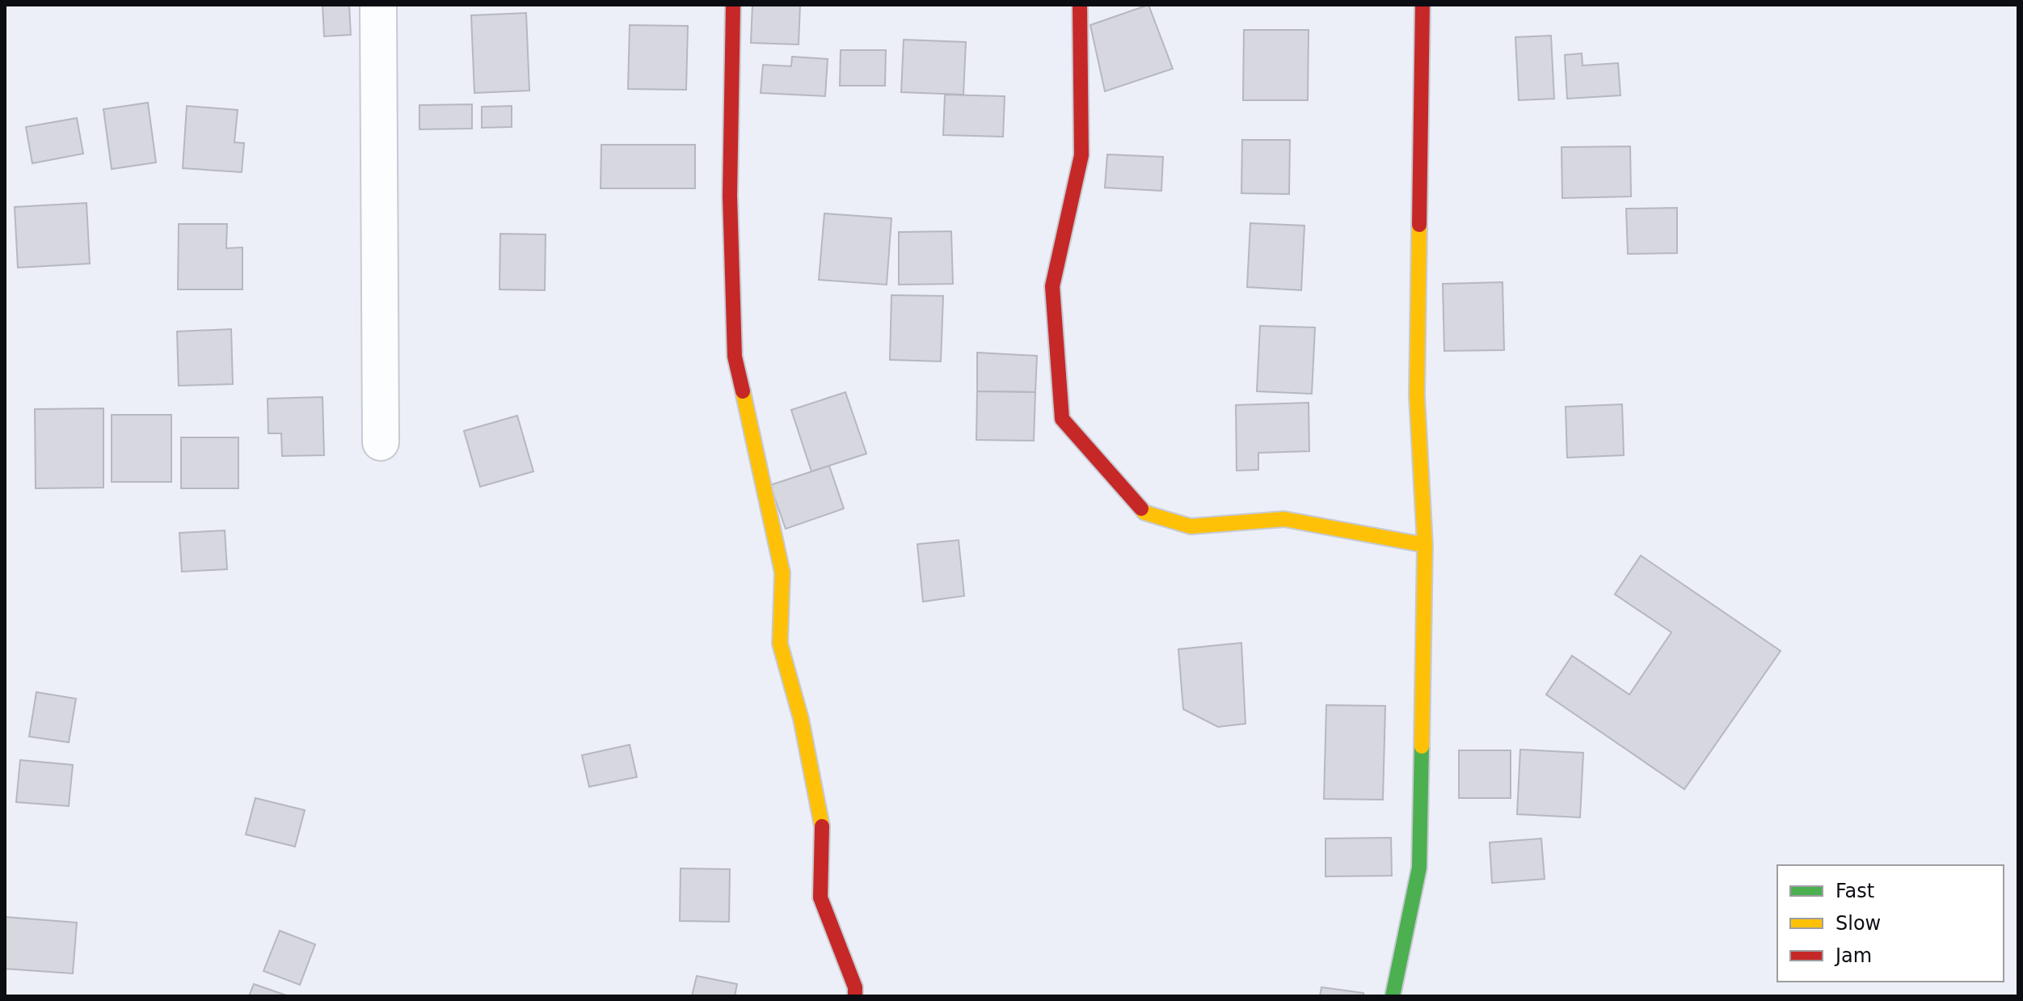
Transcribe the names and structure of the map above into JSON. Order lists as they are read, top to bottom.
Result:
{
  "legend": ["Fast", "Slow", "Jam"]
}
